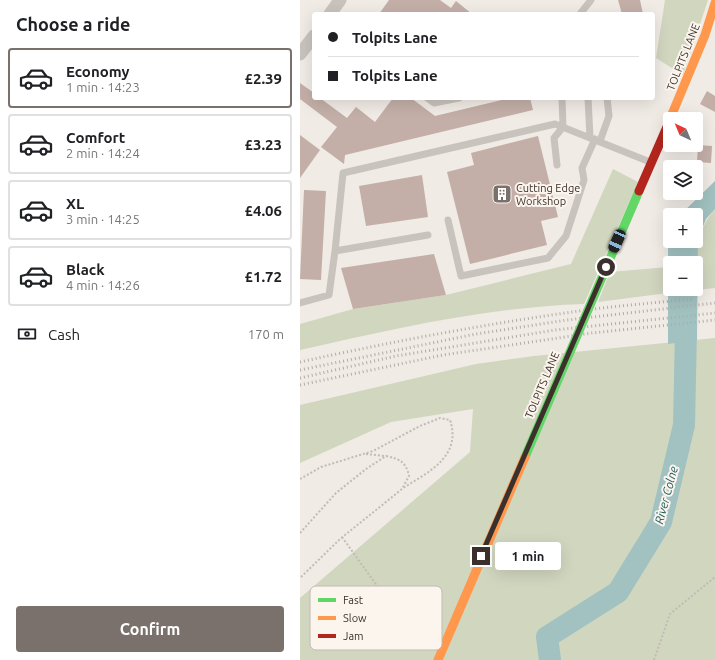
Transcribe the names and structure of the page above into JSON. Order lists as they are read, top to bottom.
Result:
{
  "streets": {
    "main road": ["TOLPITS LANE"]
  },
  "water": ["River Colne"],
  "places": {
    "building": ["Cutting Edge Workshop"]
  },
  "legend": ["Fast", "Slow", "Jam"],
  "north": "top left",
  "page": {
    "heading": "Choose a ride",
    "banner": ["Tolpits Lane", "Tolpits Lane"],
    "list": [
      {
        "name": "Economy",
        "note": "1 min · 14:23",
        "value": "£2.39"
      },
      {
        "name": "Comfort",
        "note": "2 min · 14:24",
        "value": "£3.23"
      },
      {
        "name": "XL",
        "note": "3 min · 14:25",
        "value": "£4.06"
      },
      {
        "name": "Black",
        "note": "4 min · 14:26",
        "value": "£1.72"
      }
    ],
    "map_buttons": ["+", "−"],
    "pay": ["Cash", "170 m"],
    "bubble": "1 min",
    "buttons": "Confirm"
  }
}
